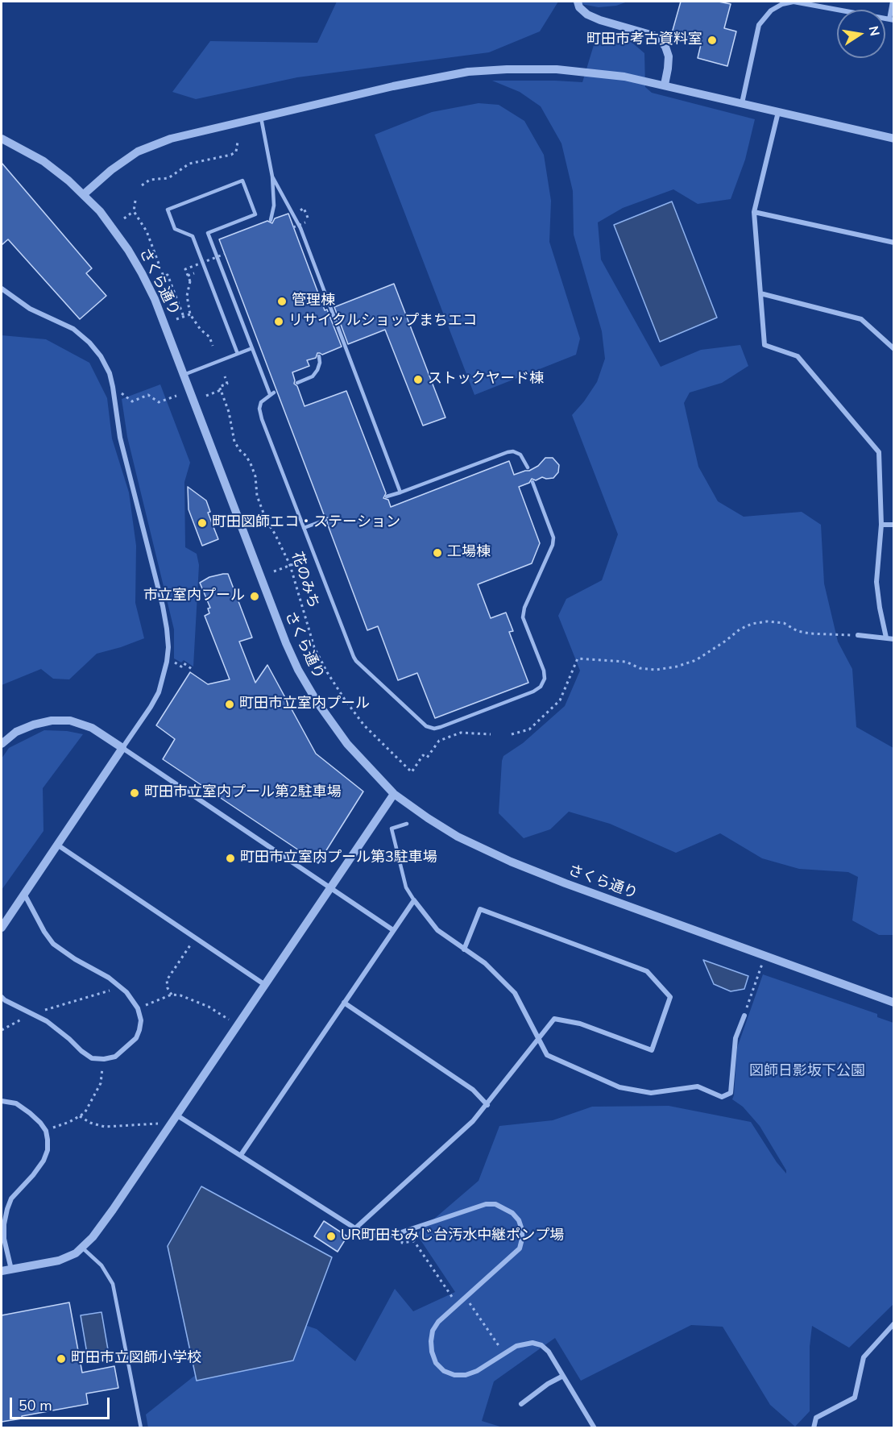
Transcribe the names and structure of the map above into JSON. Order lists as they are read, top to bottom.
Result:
{
  "streets": {
    "street": ["さくら通り"],
    "path": ["花のみち"]
  },
  "parks": ["図師日影坂下公園"],
  "places": [
    "町田市考古資料室",
    "管理棟",
    "リサイクルショップまちエコ",
    "ストックヤード棟",
    "町田図師エコ・ステーション",
    "工場棟",
    "市立室内プール",
    "町田市立室内プール",
    "町田市立室内プール第2駐車場",
    "町田市立室内プール第3駐車場",
    "UR町田もみじ台汚水中継ポンプ場",
    "町田市立図師小学校"
  ],
  "scale_bar": "50 m",
  "north": "right"
}
